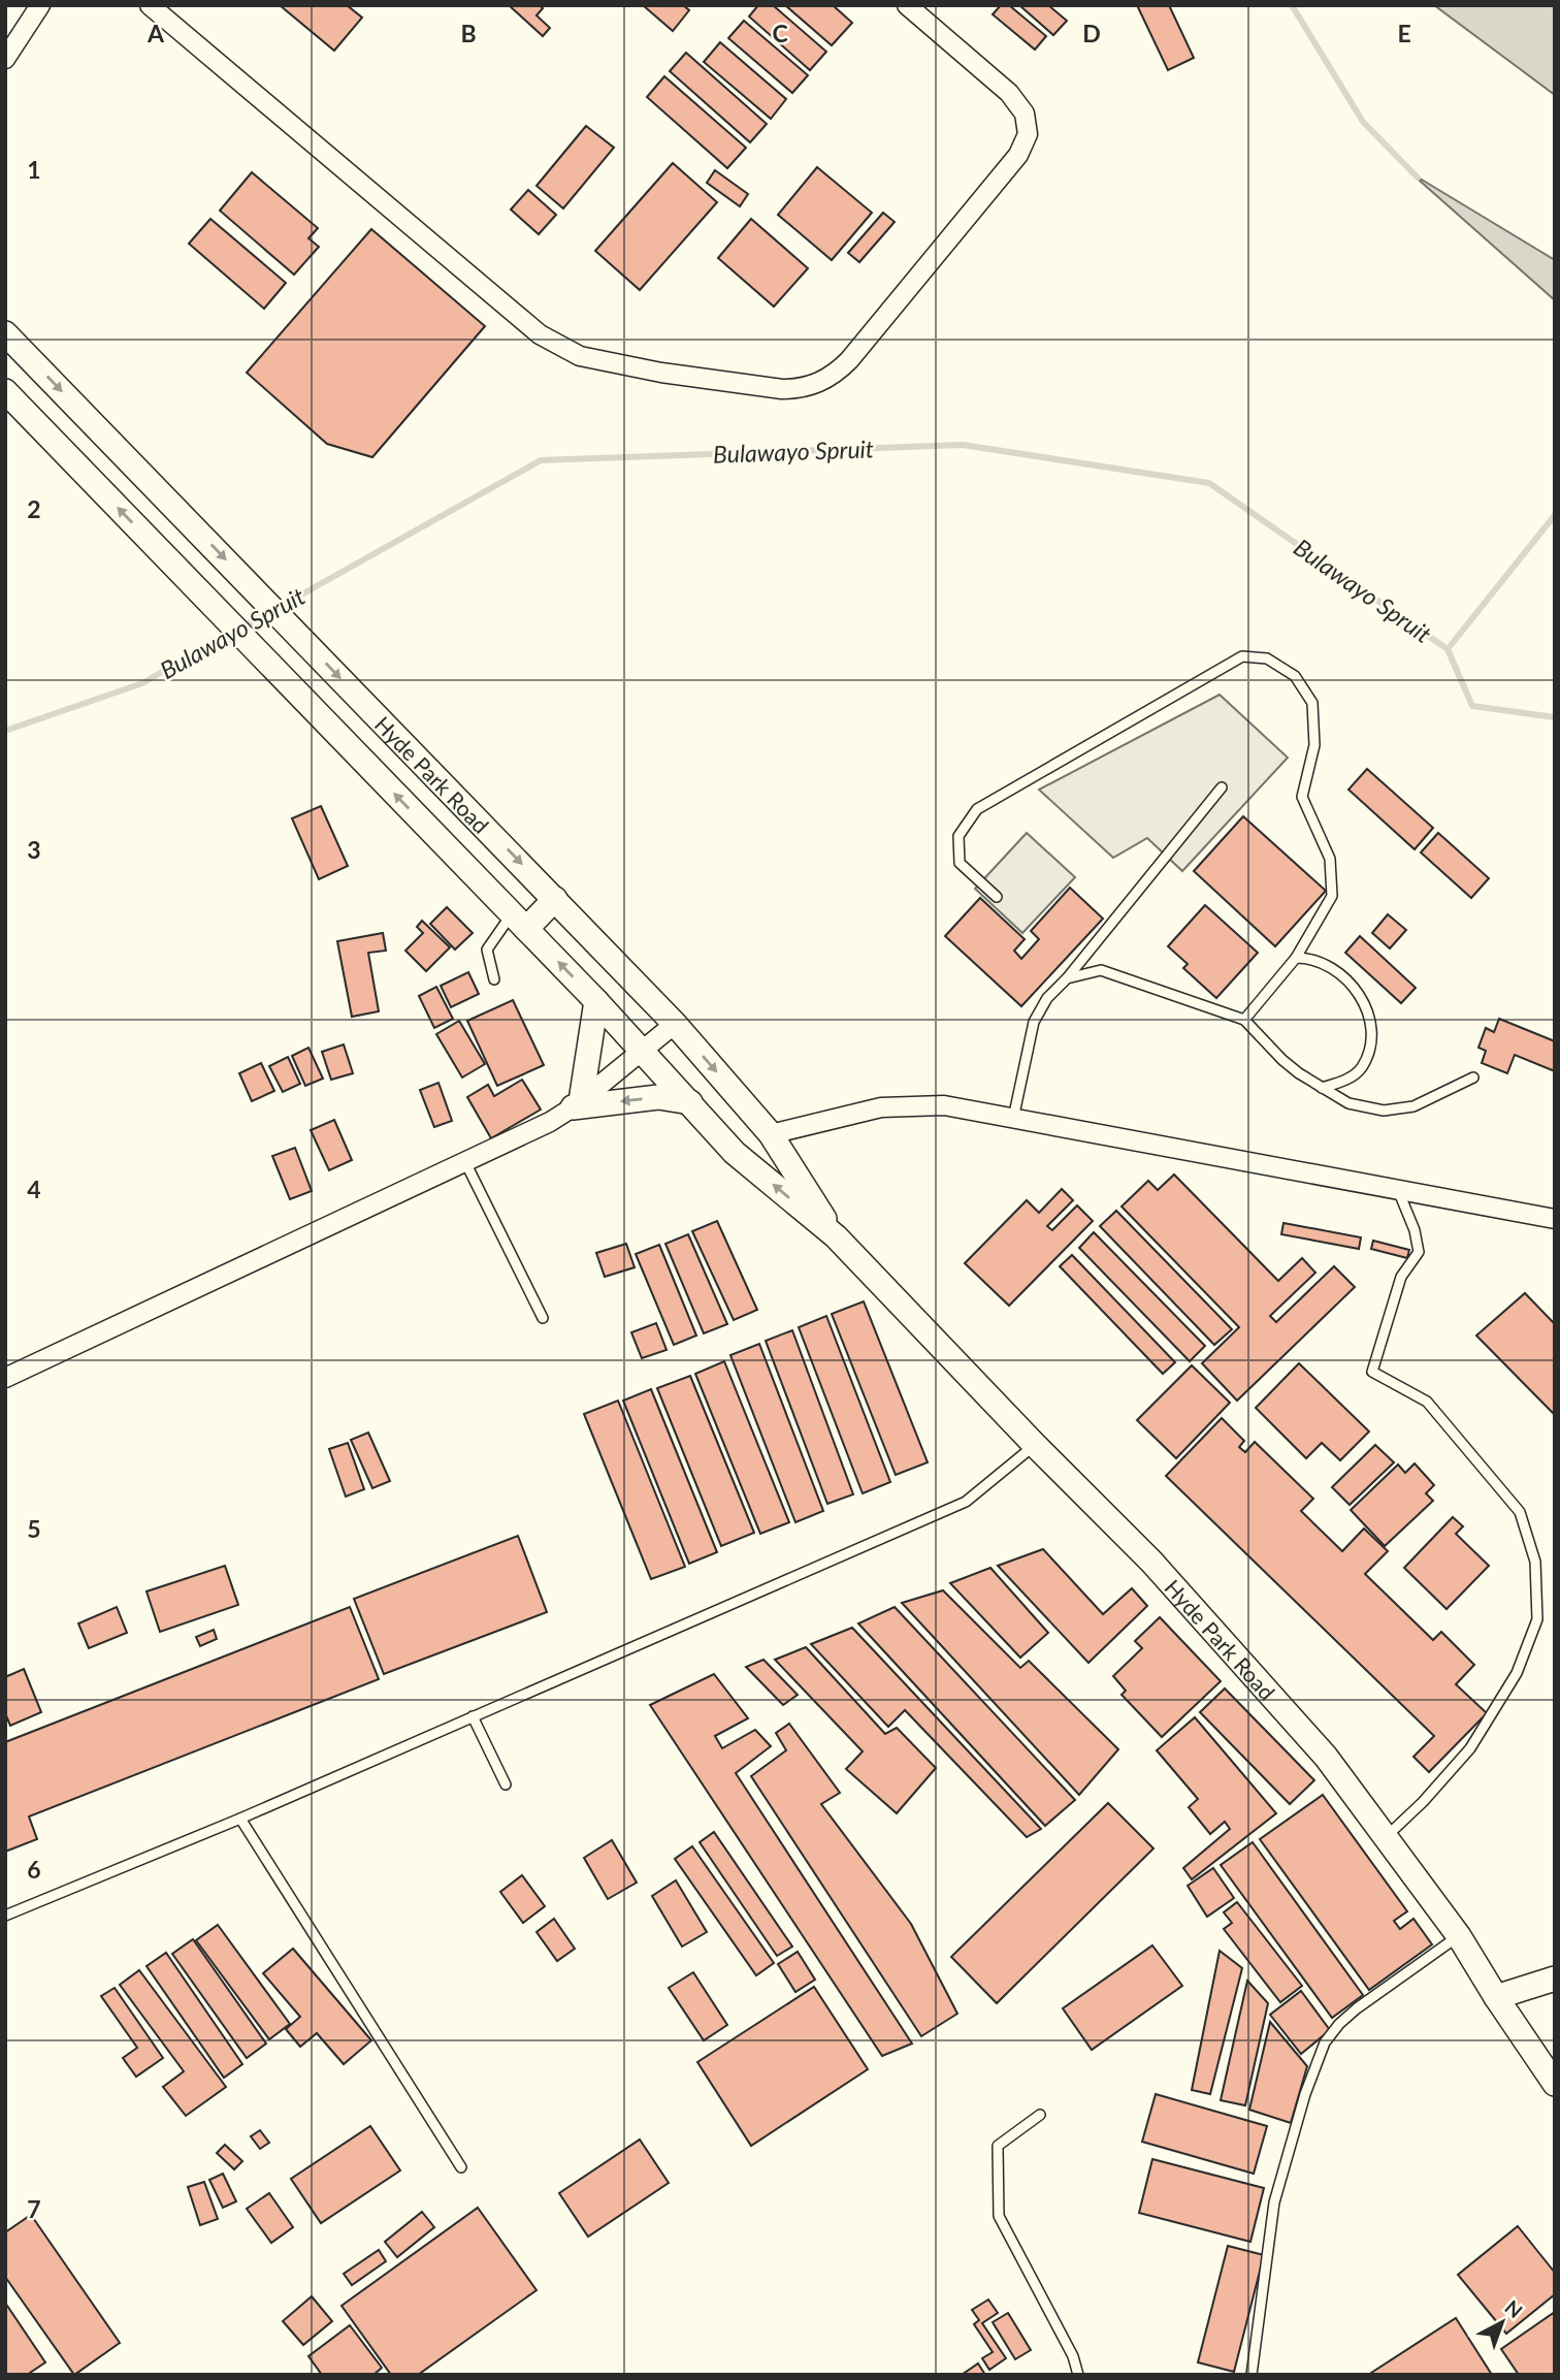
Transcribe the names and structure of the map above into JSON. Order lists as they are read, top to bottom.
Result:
{
  "streets": {
    "street": ["Hyde Park Road"]
  },
  "water": ["Bulawayo Spruit"],
  "north": "top right",
  "grid": {
    "columns": [
      "A",
      "B",
      "C",
      "D",
      "E"
    ],
    "rows": [
      "1",
      "2",
      "3",
      "4",
      "5",
      "6",
      "7"
    ]
  }
}
